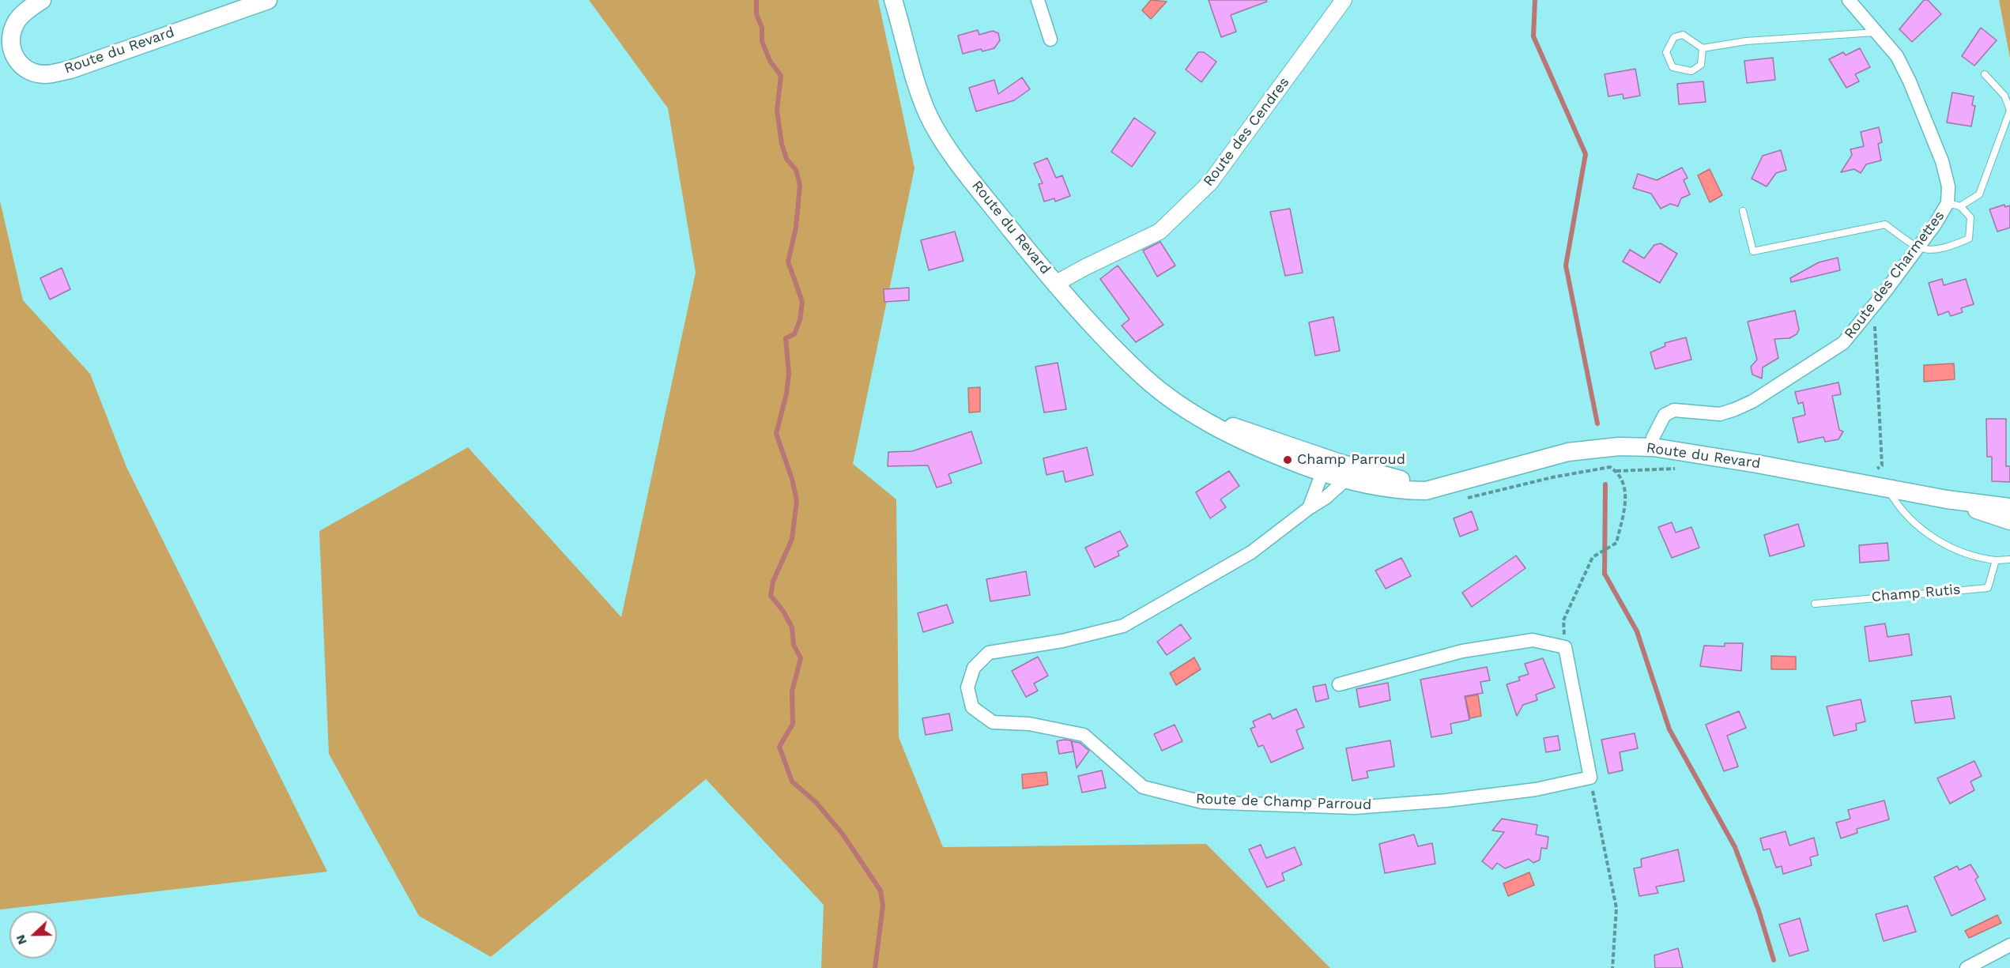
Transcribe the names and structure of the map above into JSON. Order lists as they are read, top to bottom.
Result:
{
  "streets": {
    "main road": ["Route du Revard"],
    "street": ["Route des Cendres", "Route des Charmettes", "Route de Champ Parroud"],
    "lane": ["Champ Rutis"]
  },
  "crossings": [
    ["Route du Revard", "Route des Cendres"],
    ["Route du Revard", "Route des Charmettes"],
    ["Route du Revard", "Route de Champ Parroud"]
  ],
  "places": ["Champ Parroud"],
  "north": "left"
}
